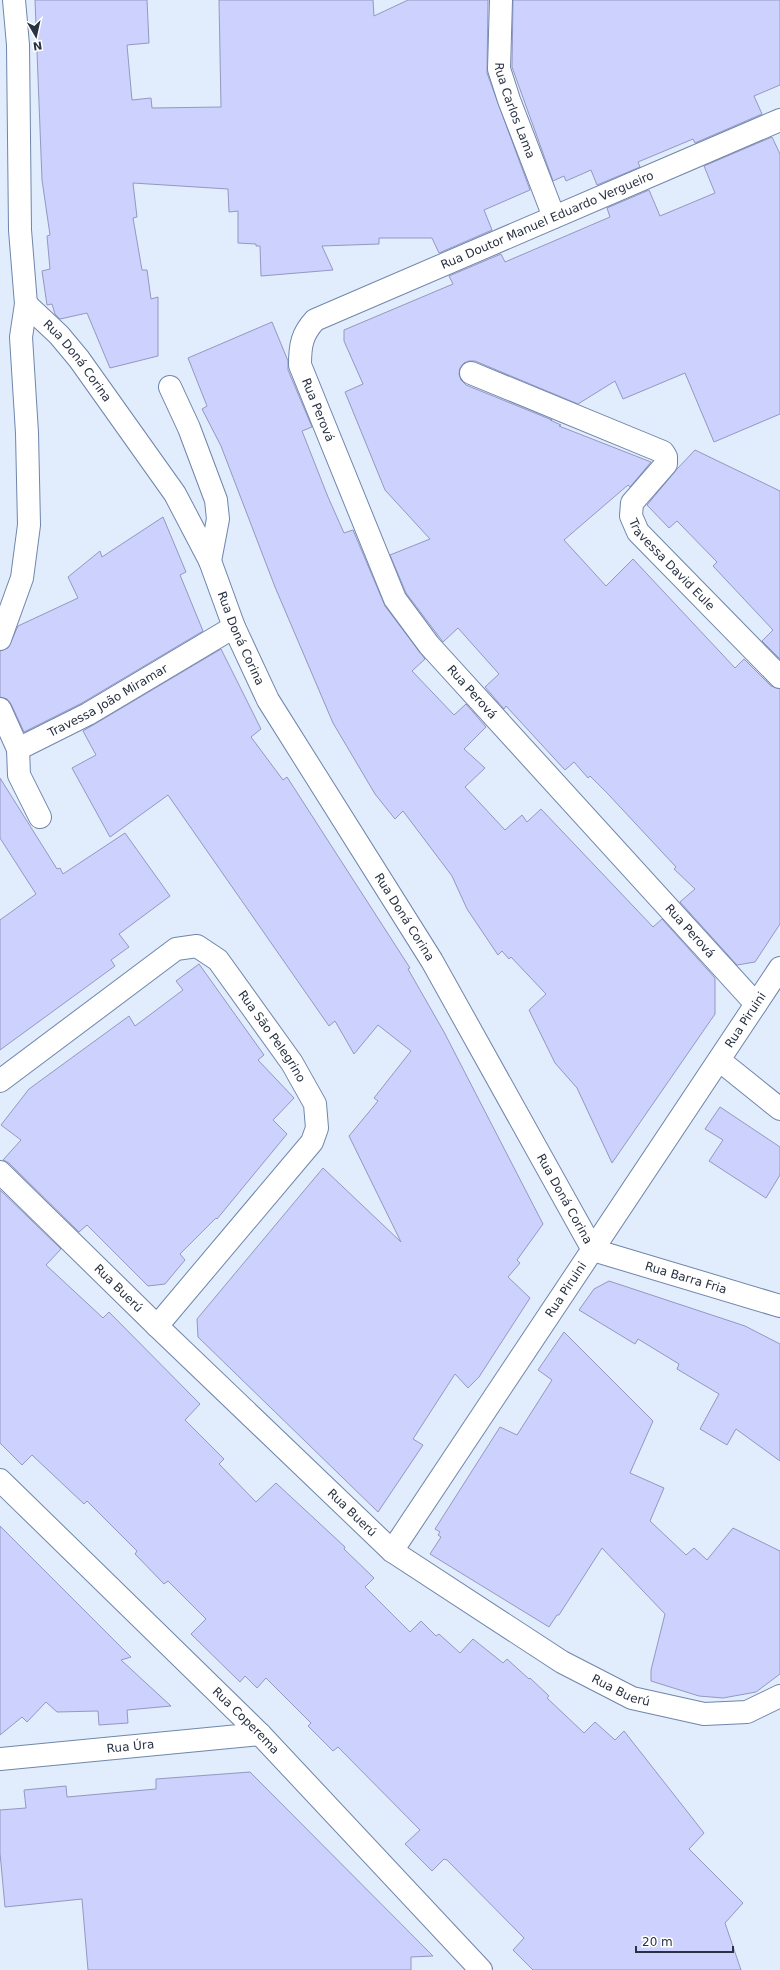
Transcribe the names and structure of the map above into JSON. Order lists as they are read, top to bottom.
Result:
{
  "streets": {
    "street": [
      "Rua Carlos Lama",
      "Rua Doutor Manuel Eduardo Vergueiro",
      "Rua Doná Corina",
      "Rua Perová",
      "Travessa David Eule",
      "Travessa João Miramar",
      "Rua Piruini",
      "Rua São Pelegrino",
      "Rua Barra Fria",
      "Rua Buerú",
      "Rua Coperema",
      "Rua Úra"
    ]
  },
  "crossings": [
    ["Rua Carlos Lama", "Rua Doutor Manuel Eduardo Vergueiro"],
    ["Rua Doutor Manuel Eduardo Vergueiro", "Rua Perová"],
    ["Rua Doná Corina", "Travessa João Miramar"],
    ["Rua Doná Corina", "Rua Piruini"],
    ["Rua Doná Corina", "Rua Barra Fria"],
    ["Rua Perová", "Rua Piruini"],
    ["Rua Piruini", "Rua Barra Fria"],
    ["Rua Piruini", "Rua Buerú"],
    ["Rua São Pelegrino", "Rua Buerú"],
    ["Rua Coperema", "Rua Úra"]
  ],
  "scale_bar": "20 m",
  "north": "bottom"
}
